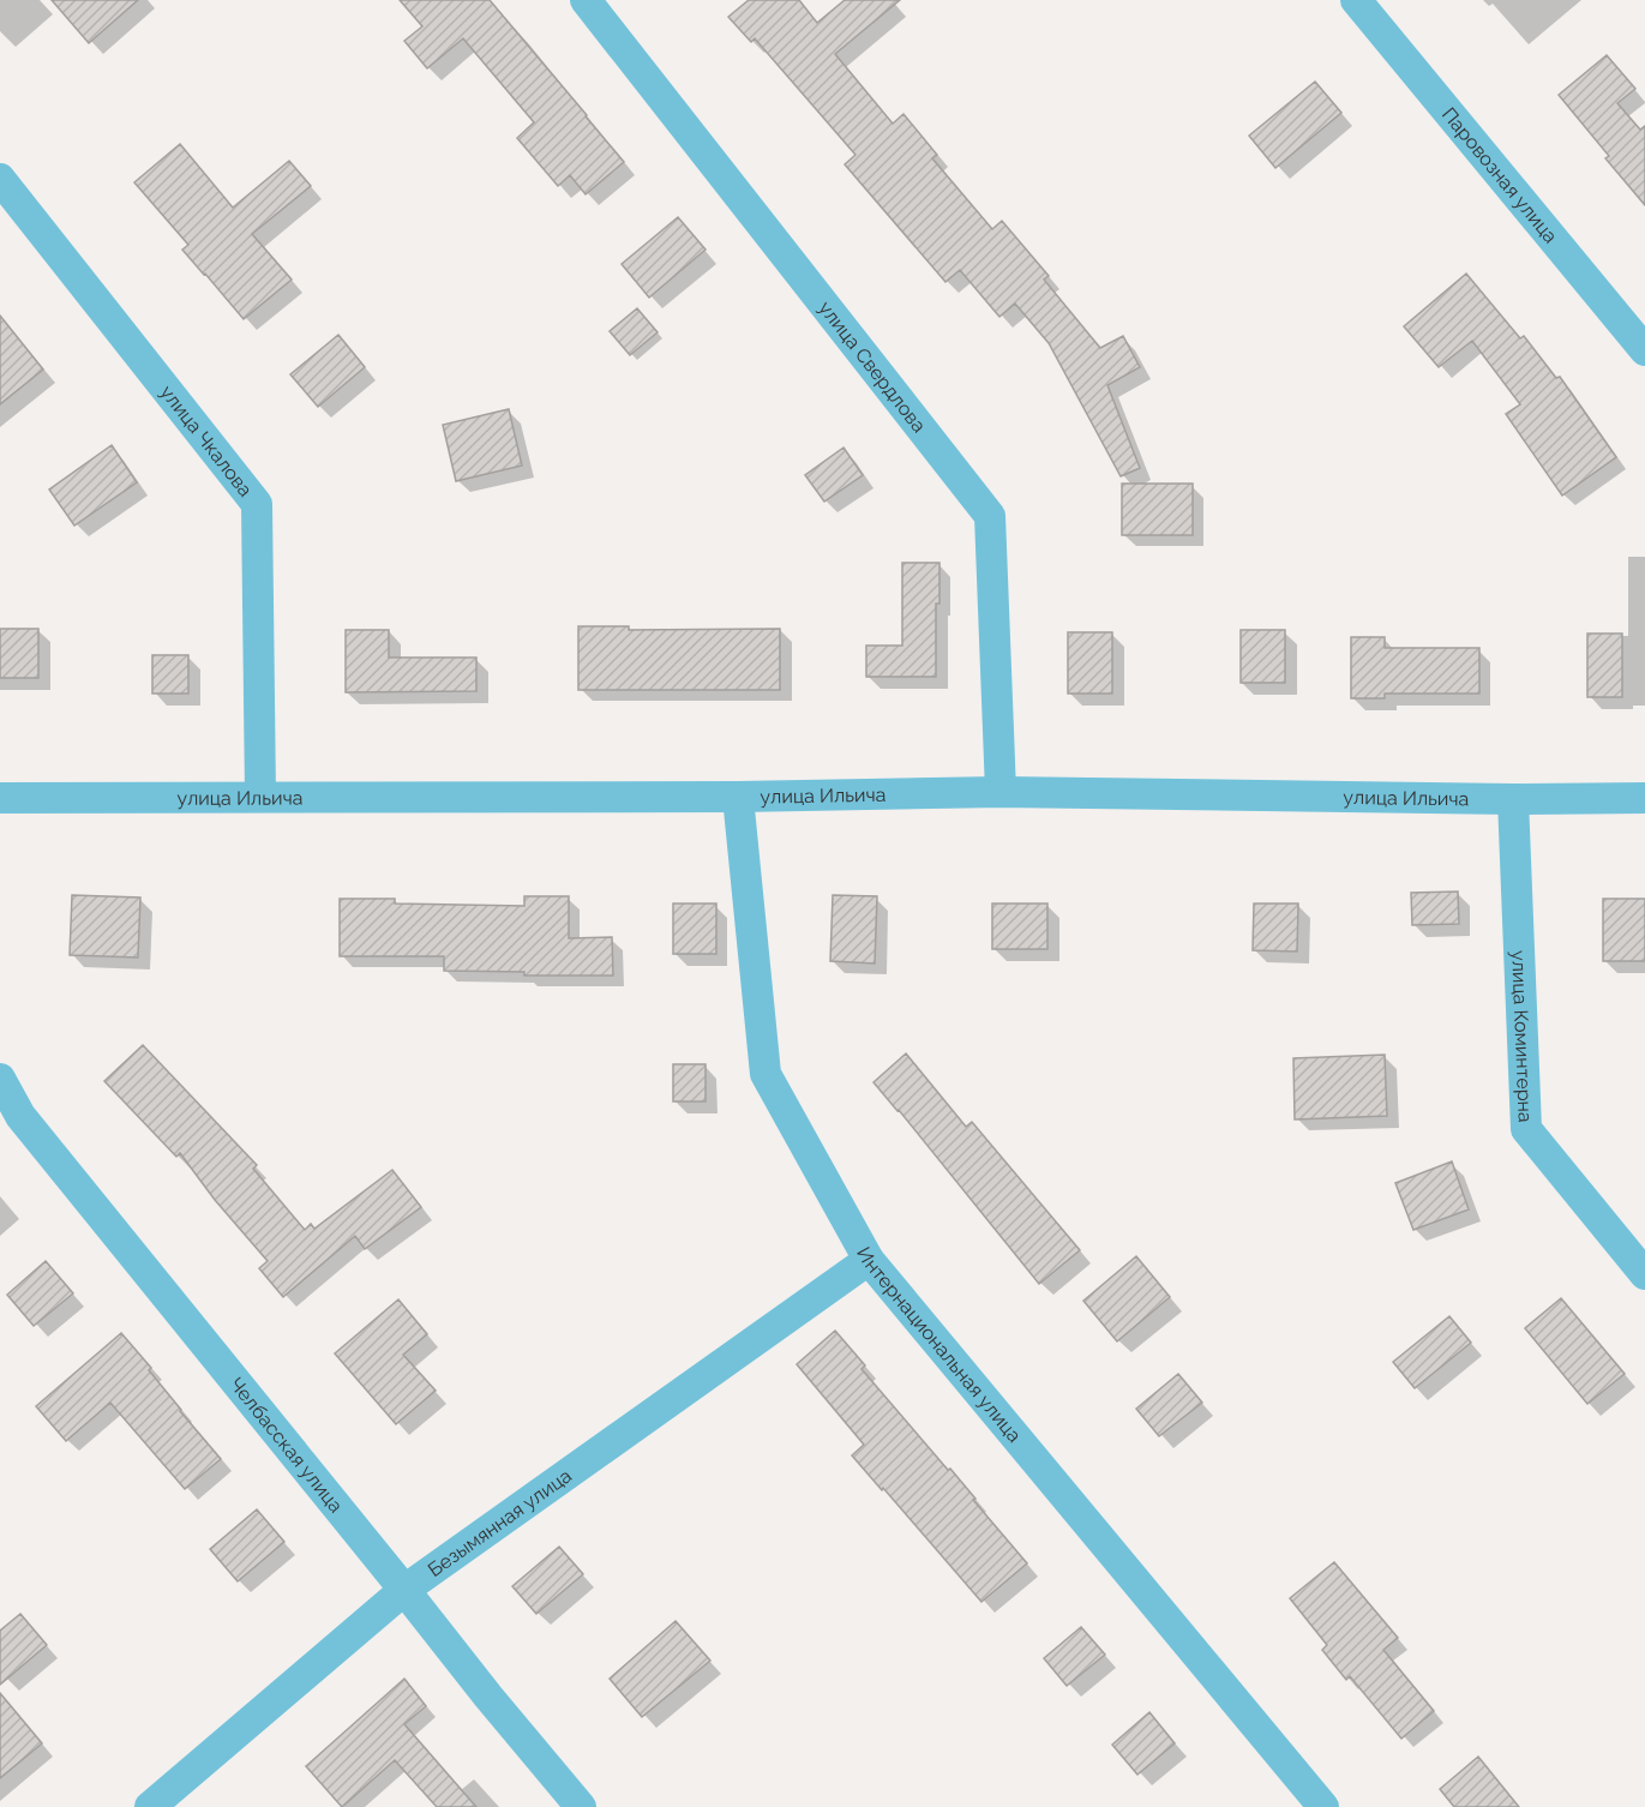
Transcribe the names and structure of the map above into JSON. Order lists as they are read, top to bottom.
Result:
{
  "streets": {
    "street": [
      "Паровозная улица",
      "улица Свердлова",
      "улица Чкалова",
      "улица Ильича",
      "улица Коминтерна",
      "Интернациональная улица",
      "Челбасская улица",
      "Безымянная улица"
    ]
  },
  "crossings": [
    ["улица Свердлова", "улица Ильича"],
    ["улица Чкалова", "улица Ильича"],
    ["улица Ильича", "улица Коминтерна"],
    ["улица Ильича", "Интернациональная улица"],
    ["Интернациональная улица", "Безымянная улица"],
    ["Челбасская улица", "Безымянная улица"]
  ]
}
